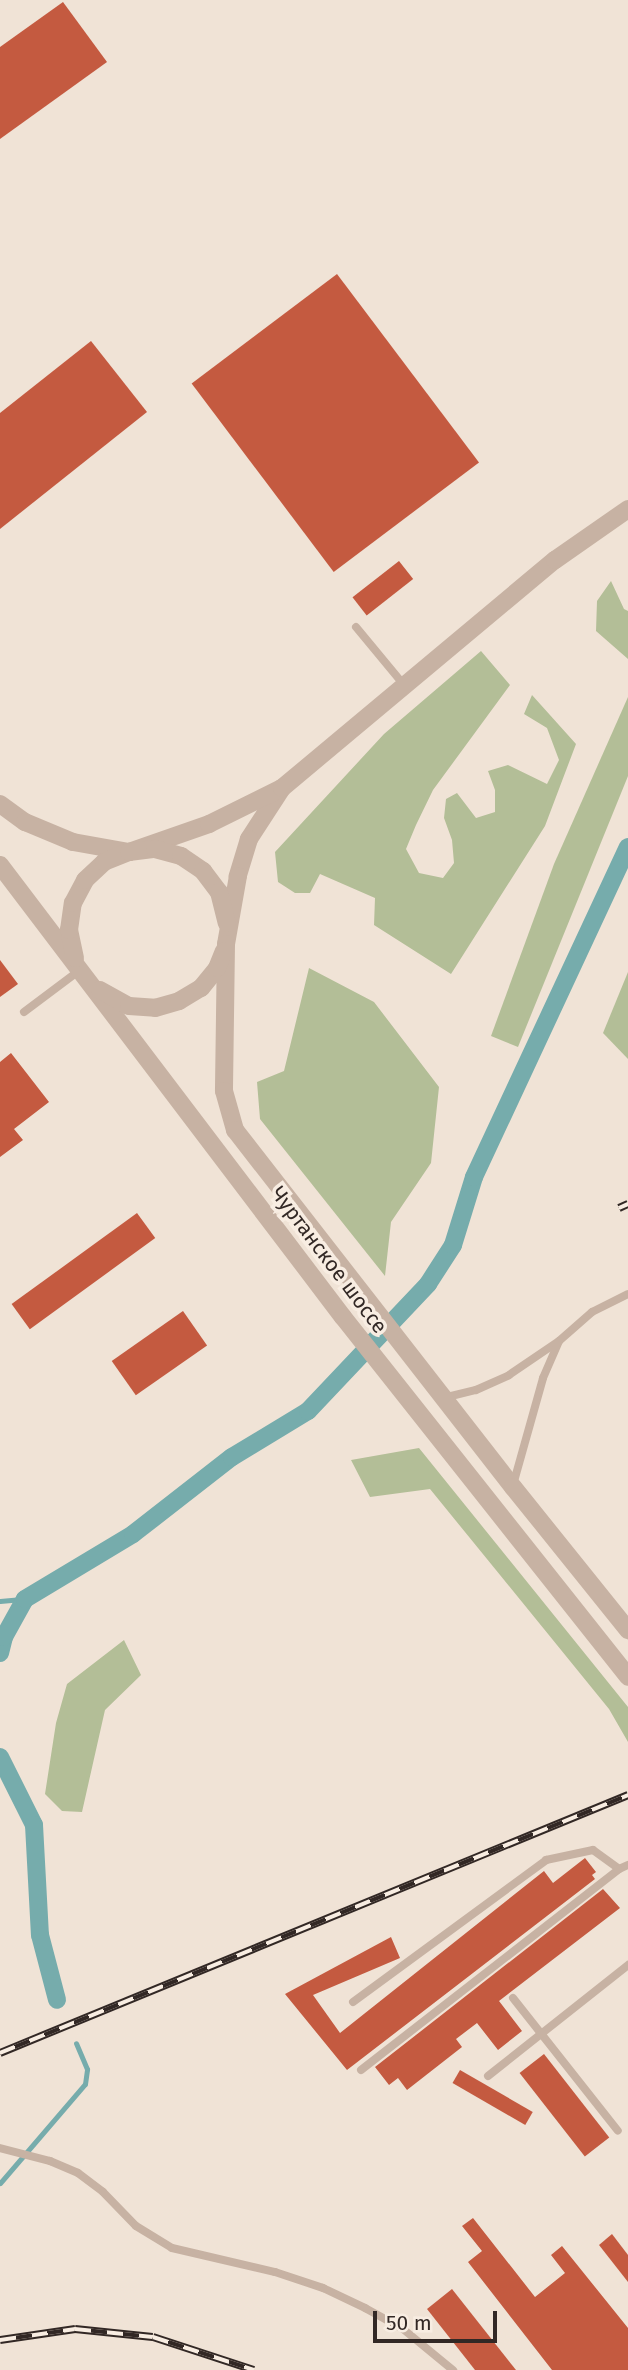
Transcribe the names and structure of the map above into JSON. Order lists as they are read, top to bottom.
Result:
{
  "streets": {
    "street": ["Чуртанское шоссе"]
  },
  "scale_bar": "50 m"
}
